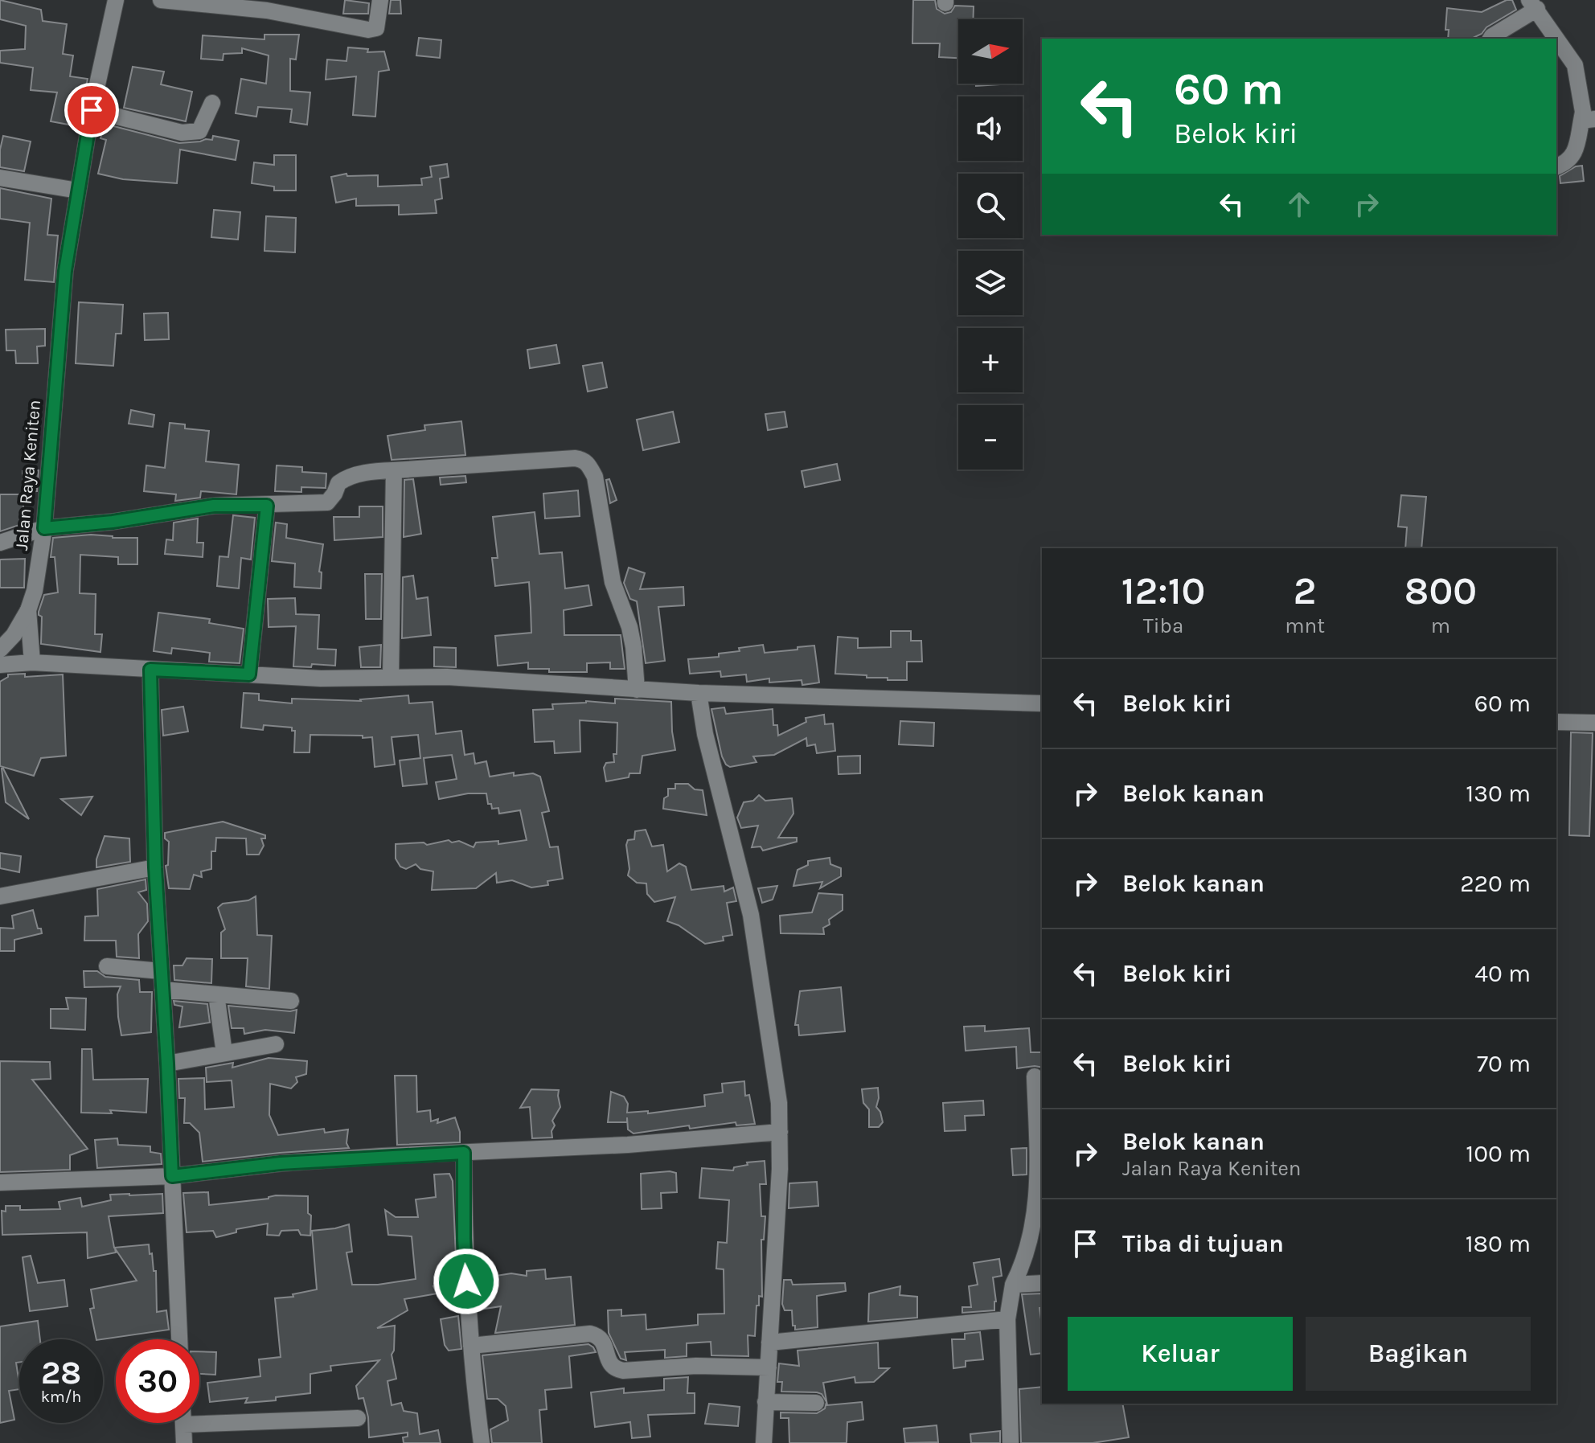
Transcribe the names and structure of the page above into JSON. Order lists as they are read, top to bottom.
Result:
{
  "streets": {
    "street": ["Jalan Raya Keniten"]
  },
  "north": "right",
  "page": {
    "map_buttons": ["+", "−"],
    "turn": ["60 m", "Belok kiri"],
    "eta": [
      "12:10",
      "Tiba",
      "2",
      "mnt",
      "800",
      "m"
    ],
    "list": [
      {
        "name": "Belok kiri",
        "value": "60 m"
      },
      {
        "name": "Belok kanan",
        "value": "130 m"
      },
      {
        "name": "Belok kanan",
        "value": "220 m"
      },
      {
        "name": "Belok kiri",
        "value": "40 m"
      },
      {
        "name": "Belok kiri",
        "value": "70 m"
      },
      {
        "name": "Belok kanan",
        "note": "Jalan Raya Keniten",
        "value": "100 m"
      },
      {
        "name": "Tiba di tujuan",
        "value": "180 m"
      }
    ],
    "buttons": ["Keluar", "Bagikan"],
    "speed": "28 km/h",
    "limit": "30"
  }
}
